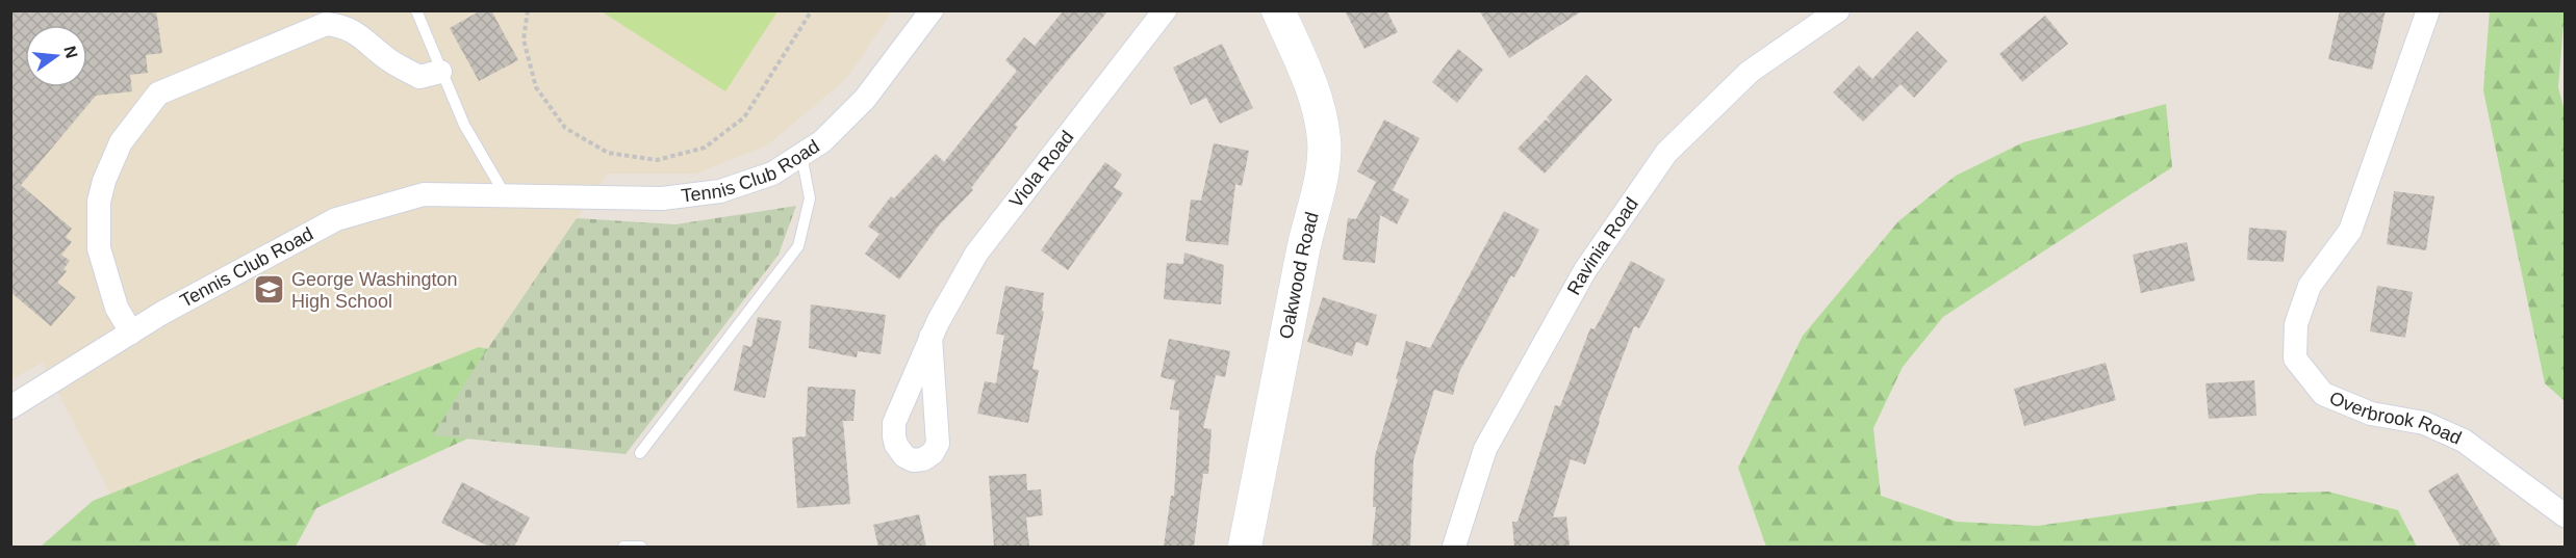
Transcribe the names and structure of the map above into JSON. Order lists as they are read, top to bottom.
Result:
{
  "streets": {
    "main road": ["Oakwood Road"],
    "street": [
      "Tennis Club Road",
      "Viola Road",
      "Ravinia Road",
      "Overbrook Road"
    ]
  },
  "places": {
    "school or university": ["George Washington High School"]
  },
  "north": "right"
}
